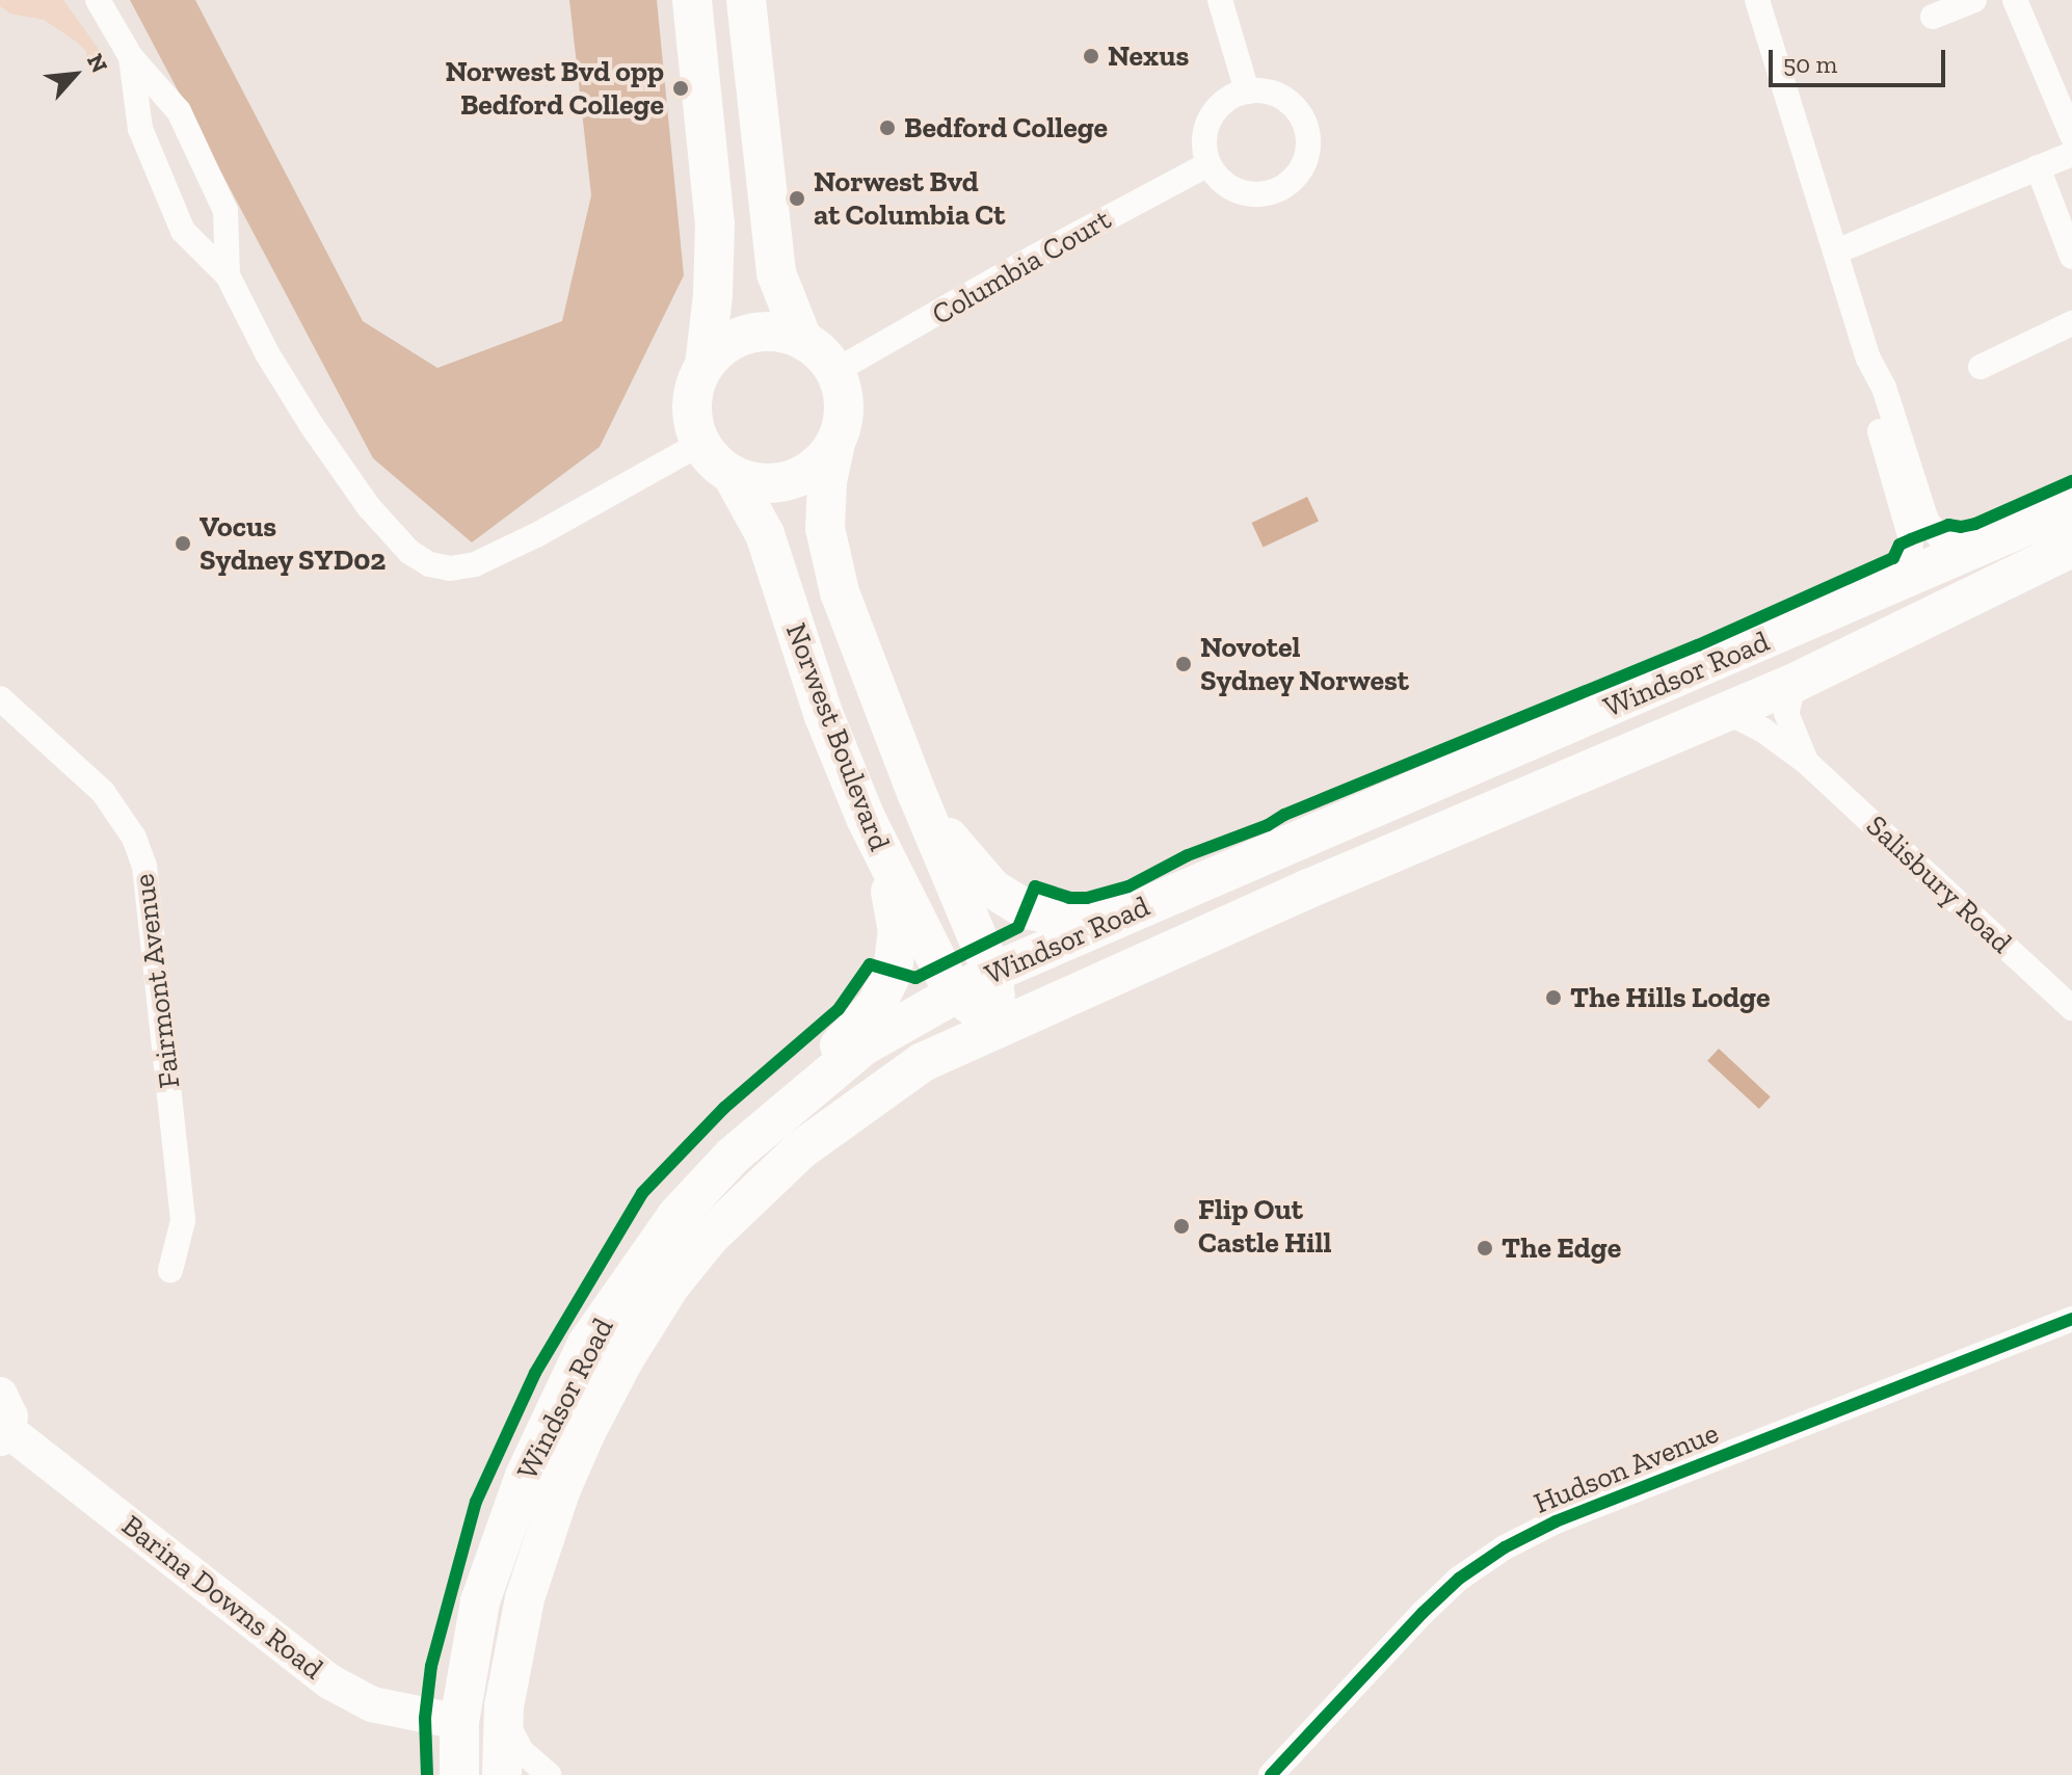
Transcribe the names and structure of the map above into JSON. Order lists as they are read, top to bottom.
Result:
{
  "streets": {
    "main road": ["Windsor Road", "Norwest Boulevard", "Barina Downs Road"],
    "street": [
      "Columbia Court",
      "Salisbury Road",
      "Fairmont Avenue",
      "Hudson Avenue"
    ]
  },
  "crossings": [
    ["Columbia Court", "Norwest Boulevard"],
    ["Windsor Road", "Norwest Boulevard"],
    ["Windsor Road", "Salisbury Road"],
    ["Windsor Road", "Barina Downs Road"]
  ],
  "places": [
    "Nexus",
    "Norwest Bvd opp Bedford College",
    "Bedford College",
    "Norwest Bvd at Columbia Ct",
    "Vocus Sydney SYD02",
    "Novotel Sydney Norwest",
    "The Hills Lodge",
    "Flip Out Castle Hill",
    "The Edge"
  ],
  "scale_bar": "50 m",
  "north": "top right"
}
